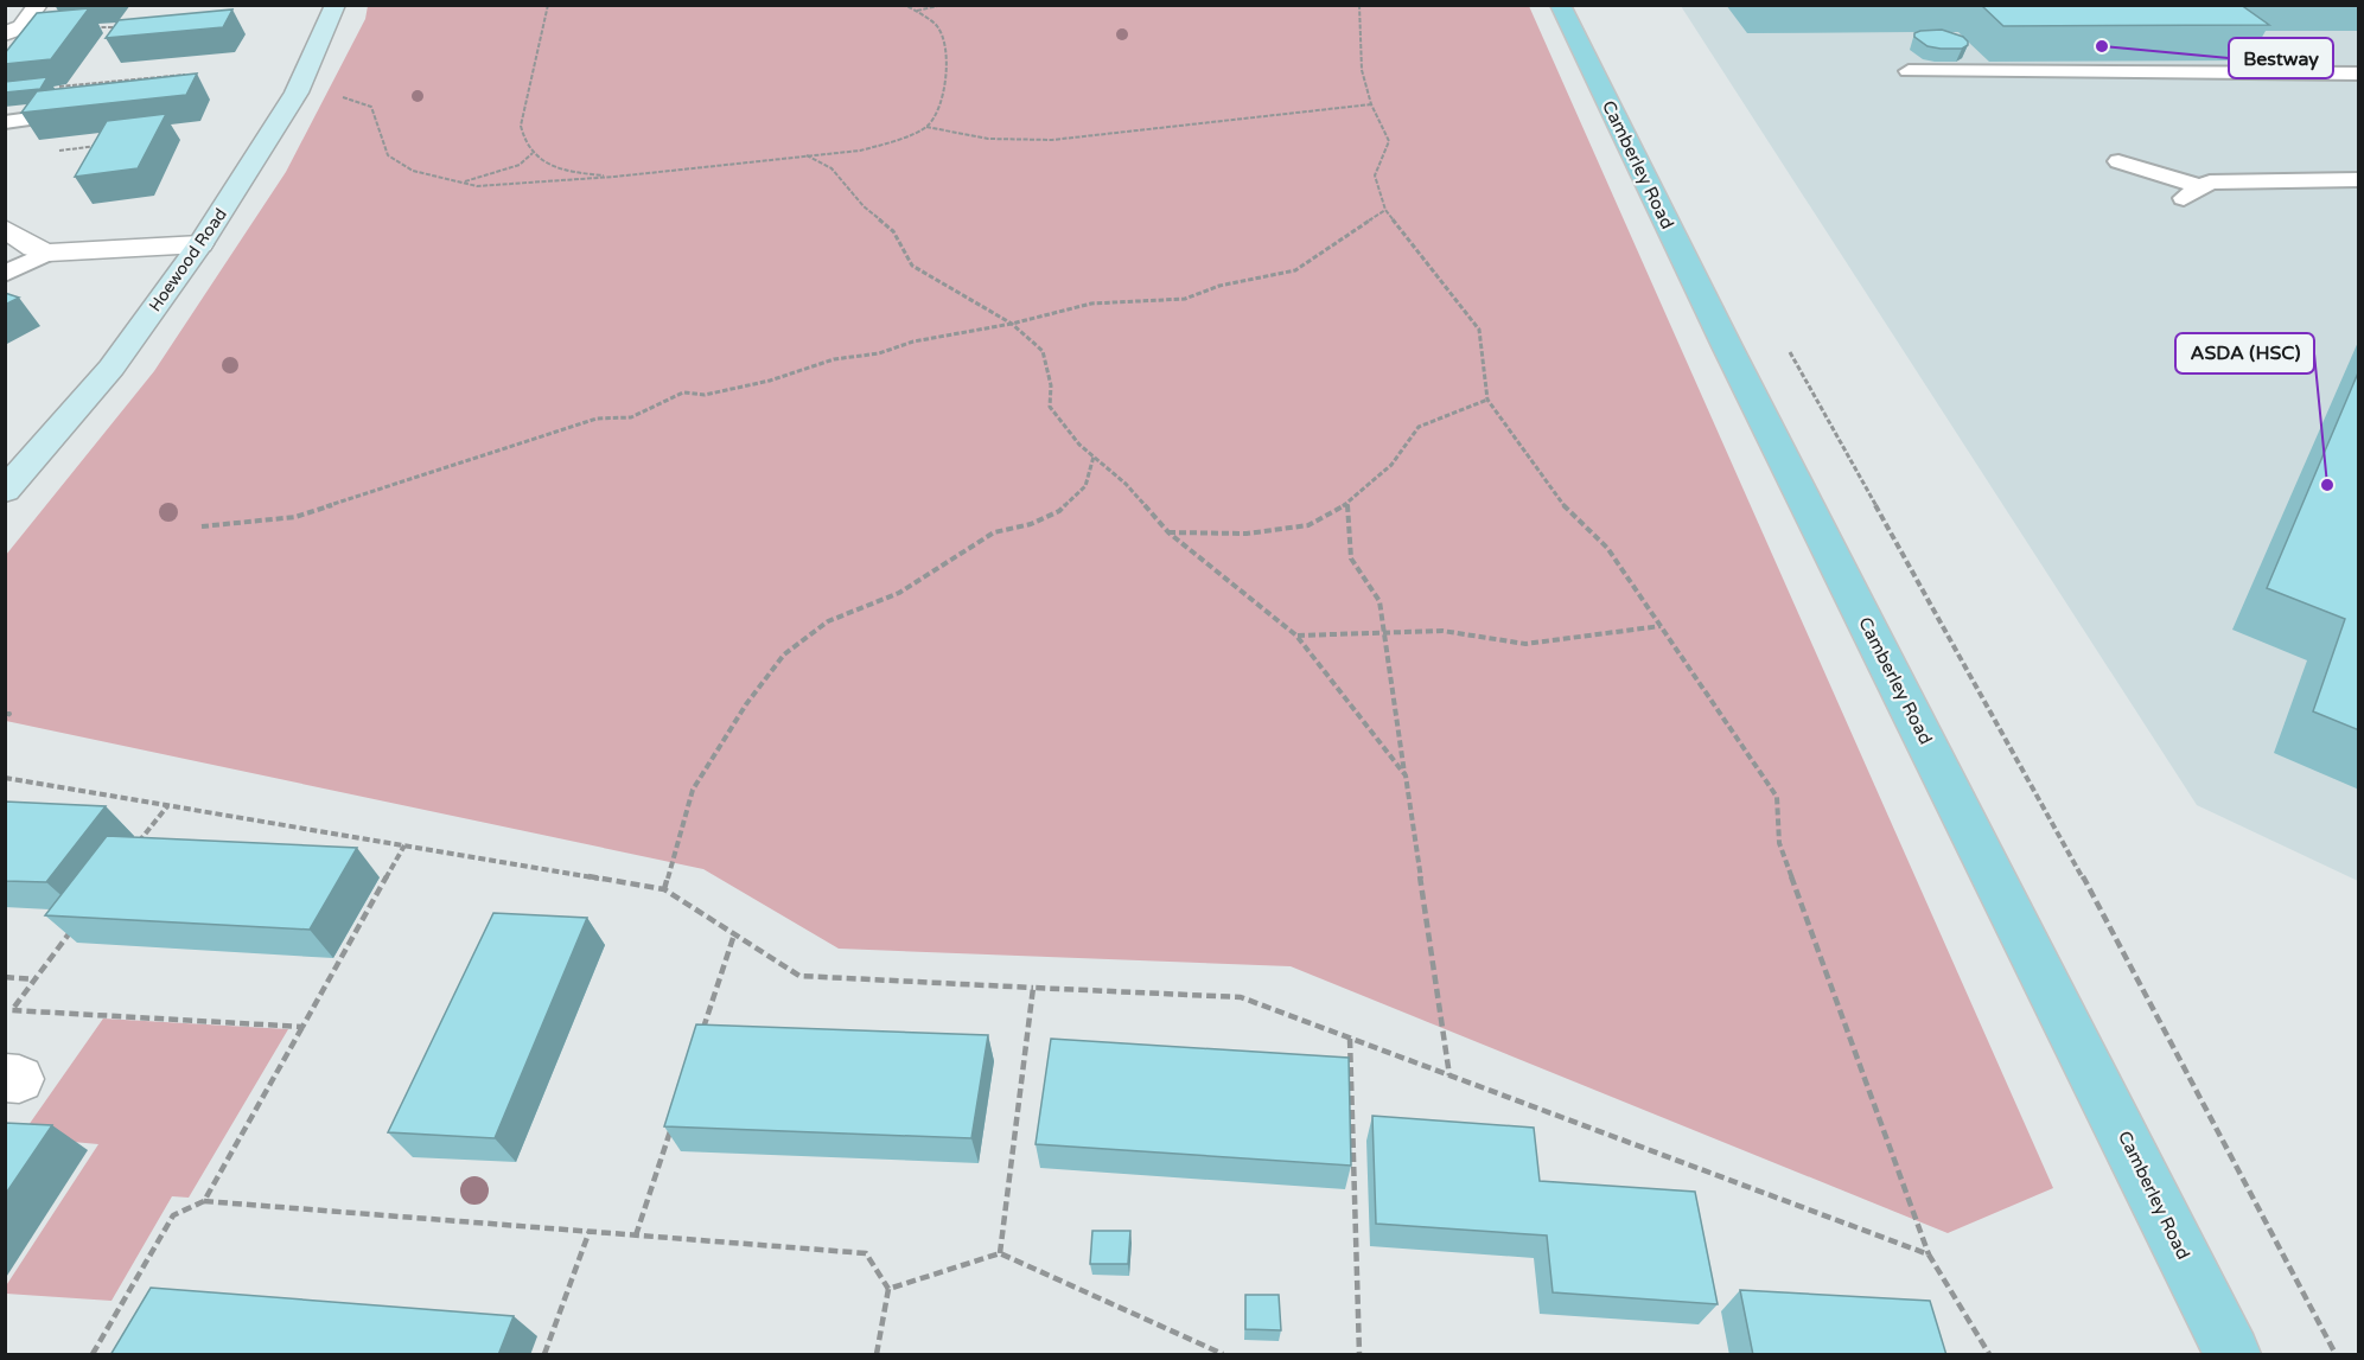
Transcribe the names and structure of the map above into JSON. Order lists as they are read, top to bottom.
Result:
{
  "streets": {
    "main road": ["Camberley Road"],
    "street": ["Hoewood Road"]
  },
  "places": ["Bestway", "ASDA (HSC)"]
}
